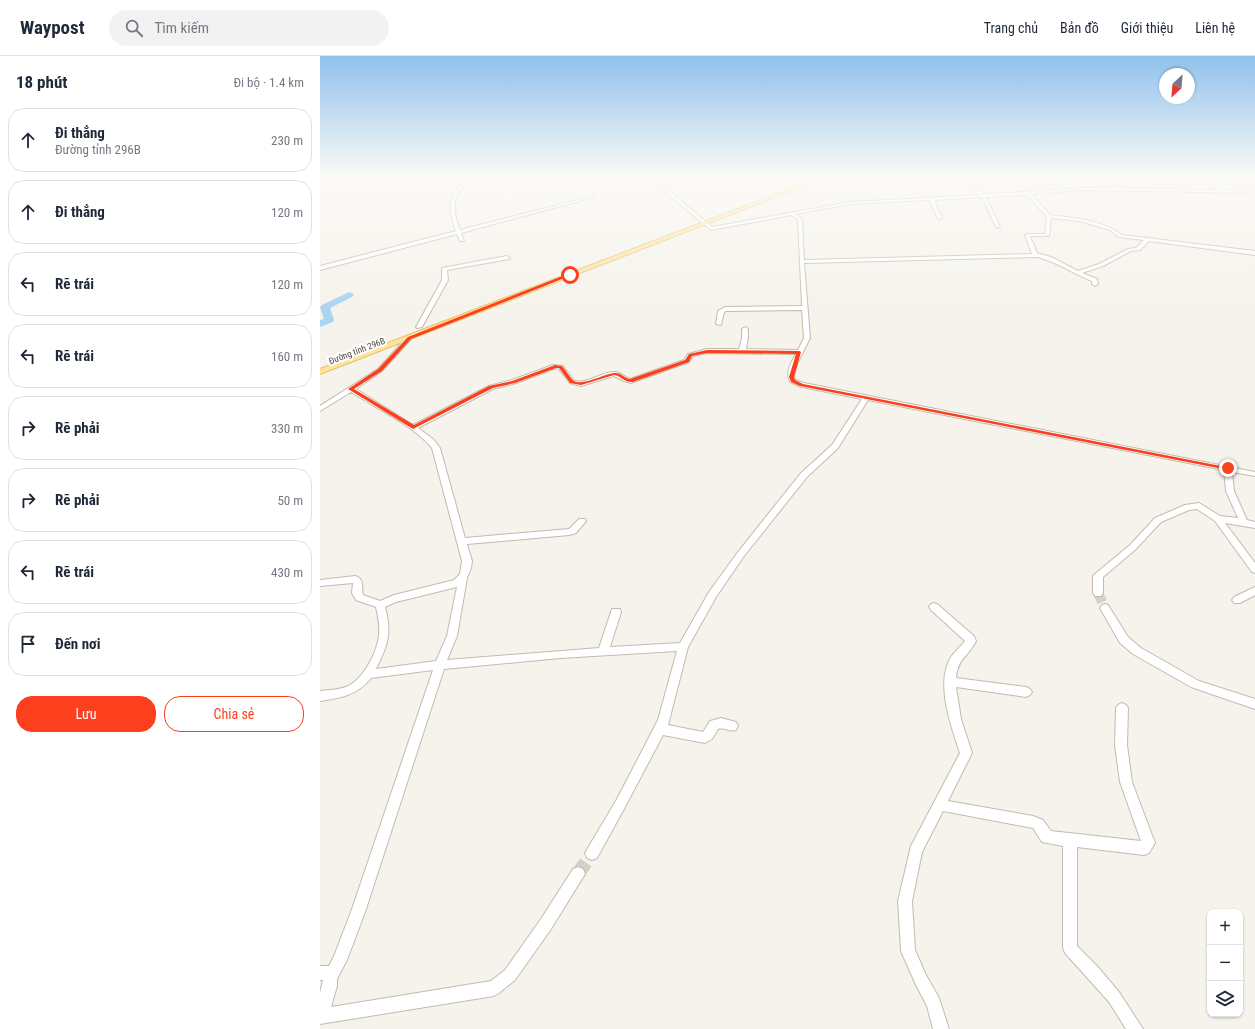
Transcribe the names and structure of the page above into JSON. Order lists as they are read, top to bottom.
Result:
{
  "streets": {
    "main road": ["Đường tỉnh 296B"]
  },
  "north": "bottom left",
  "page": {
    "header": "Waypost",
    "search": "Tìm kiếm",
    "nav": [
      "Trang chủ",
      "Bản đồ",
      "Giới thiệu",
      "Liên hệ"
    ],
    "heading": ["18 phút", "Đi bộ · 1.4 km"],
    "list": [
      ["Đi thẳng", "Đường tỉnh 296B", "230 m"],
      ["Đi thẳng", "120 m"],
      ["Rẽ trái", "120 m"],
      ["Rẽ trái", "160 m"],
      ["Rẽ phải", "330 m"],
      ["Rẽ phải", "50 m"],
      ["Rẽ trái", "430 m"],
      "Đến nơi"
    ],
    "buttons": ["Lưu", "Chia sẻ"],
    "map_buttons": ["+", "−"]
  }
}
